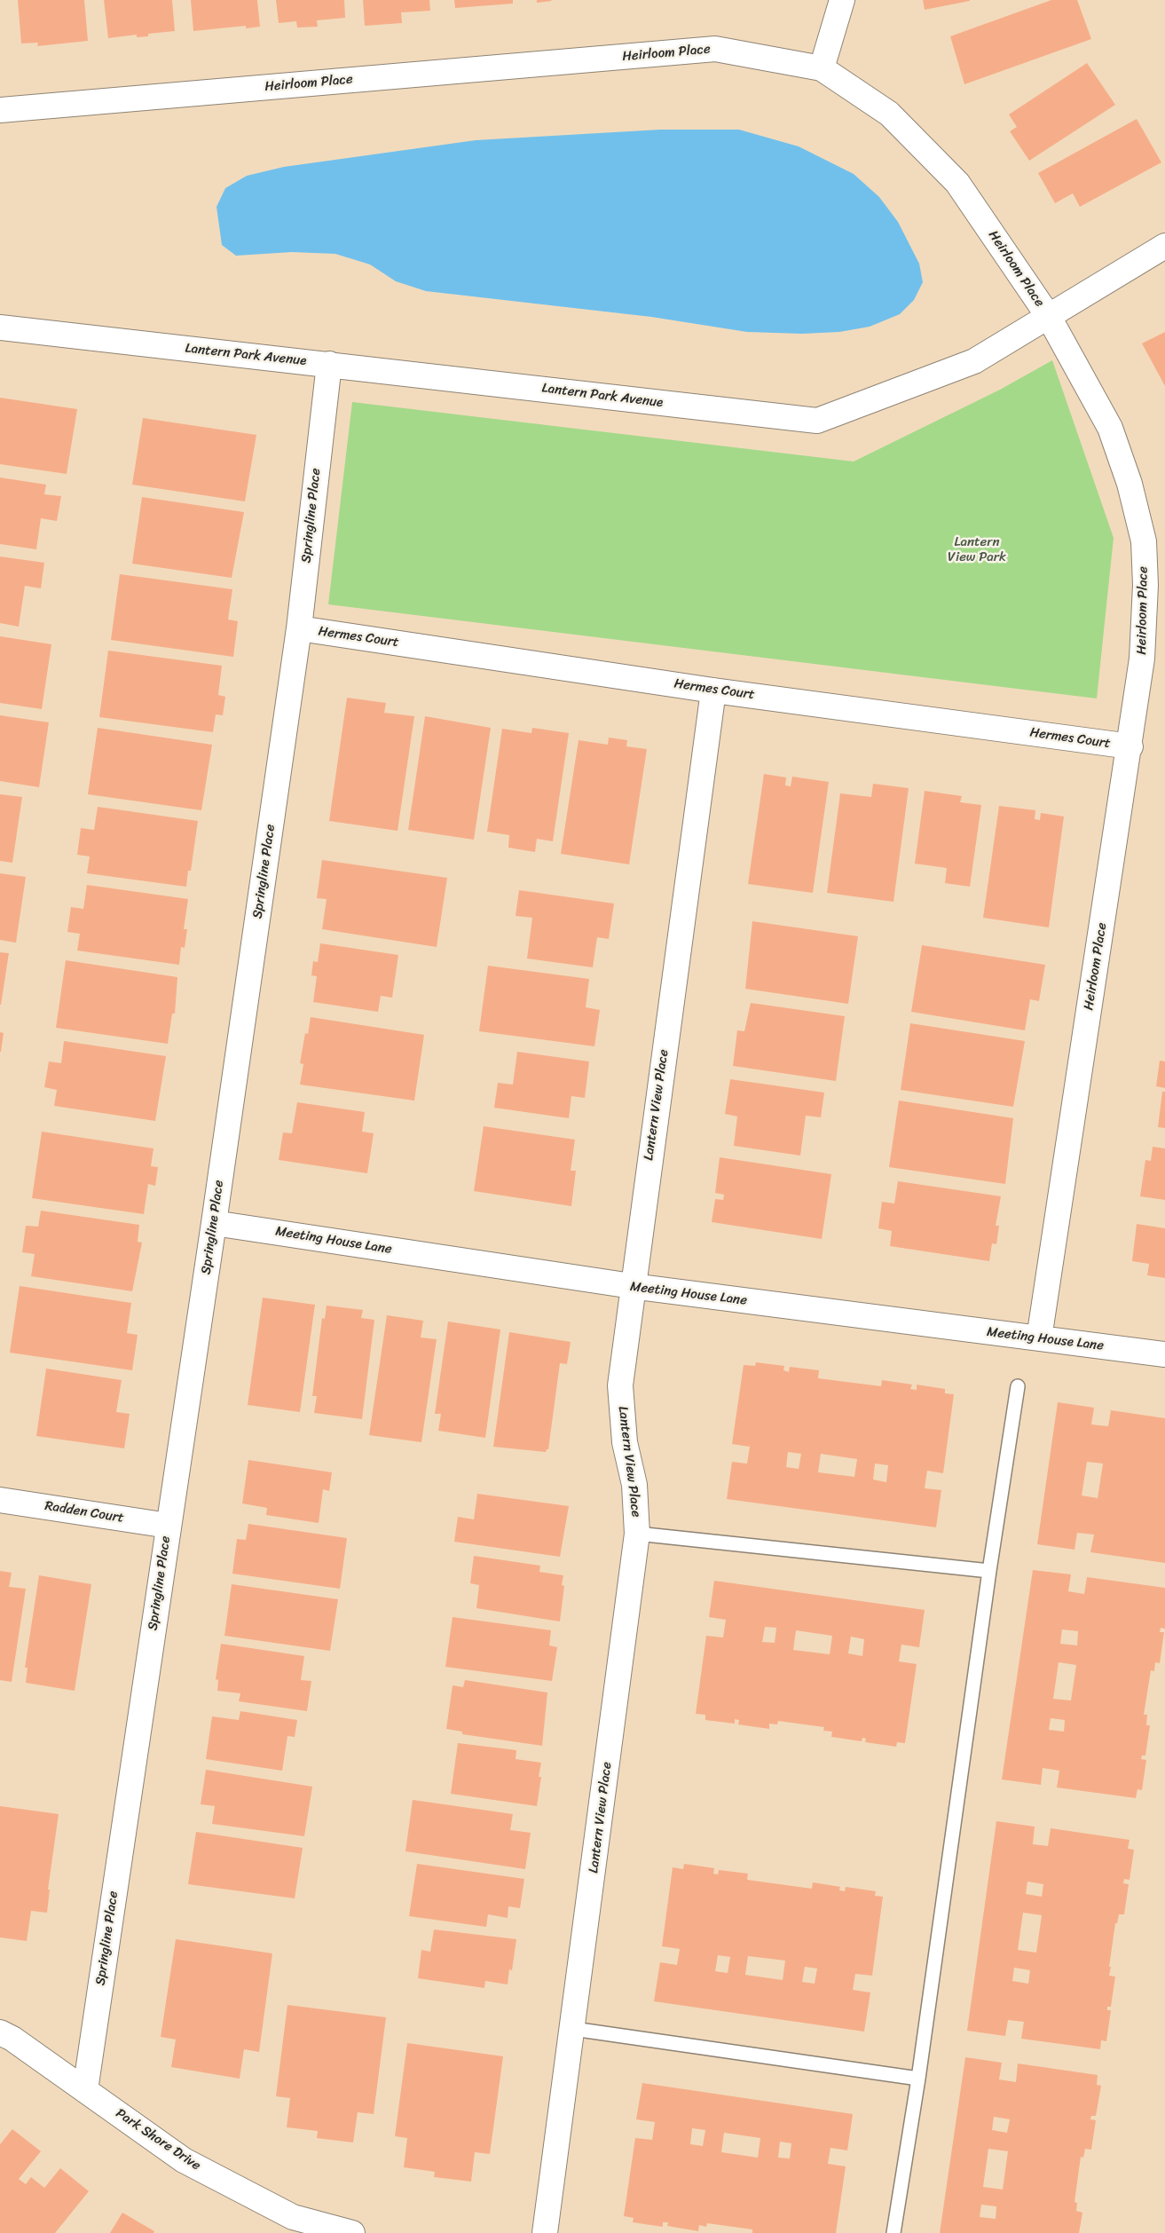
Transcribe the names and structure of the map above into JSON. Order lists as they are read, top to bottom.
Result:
{
  "streets": {
    "street": [
      "Heirloom Place",
      "Lantern Park Avenue",
      "Springline Place",
      "Hermes Court",
      "Lantern View Place",
      "Meeting House Lane",
      "Radden Court",
      "Park Shore Drive"
    ]
  },
  "crossings": [
    ["Heirloom Place", "Lantern Park Avenue"],
    ["Heirloom Place", "Hermes Court"],
    ["Heirloom Place", "Meeting House Lane"],
    ["Lantern Park Avenue", "Springline Place"],
    ["Springline Place", "Hermes Court"],
    ["Springline Place", "Meeting House Lane"],
    ["Springline Place", "Radden Court"],
    ["Springline Place", "Park Shore Drive"],
    ["Hermes Court", "Lantern View Place"],
    ["Lantern View Place", "Meeting House Lane"]
  ],
  "parks": ["Lantern View Park"]
}
